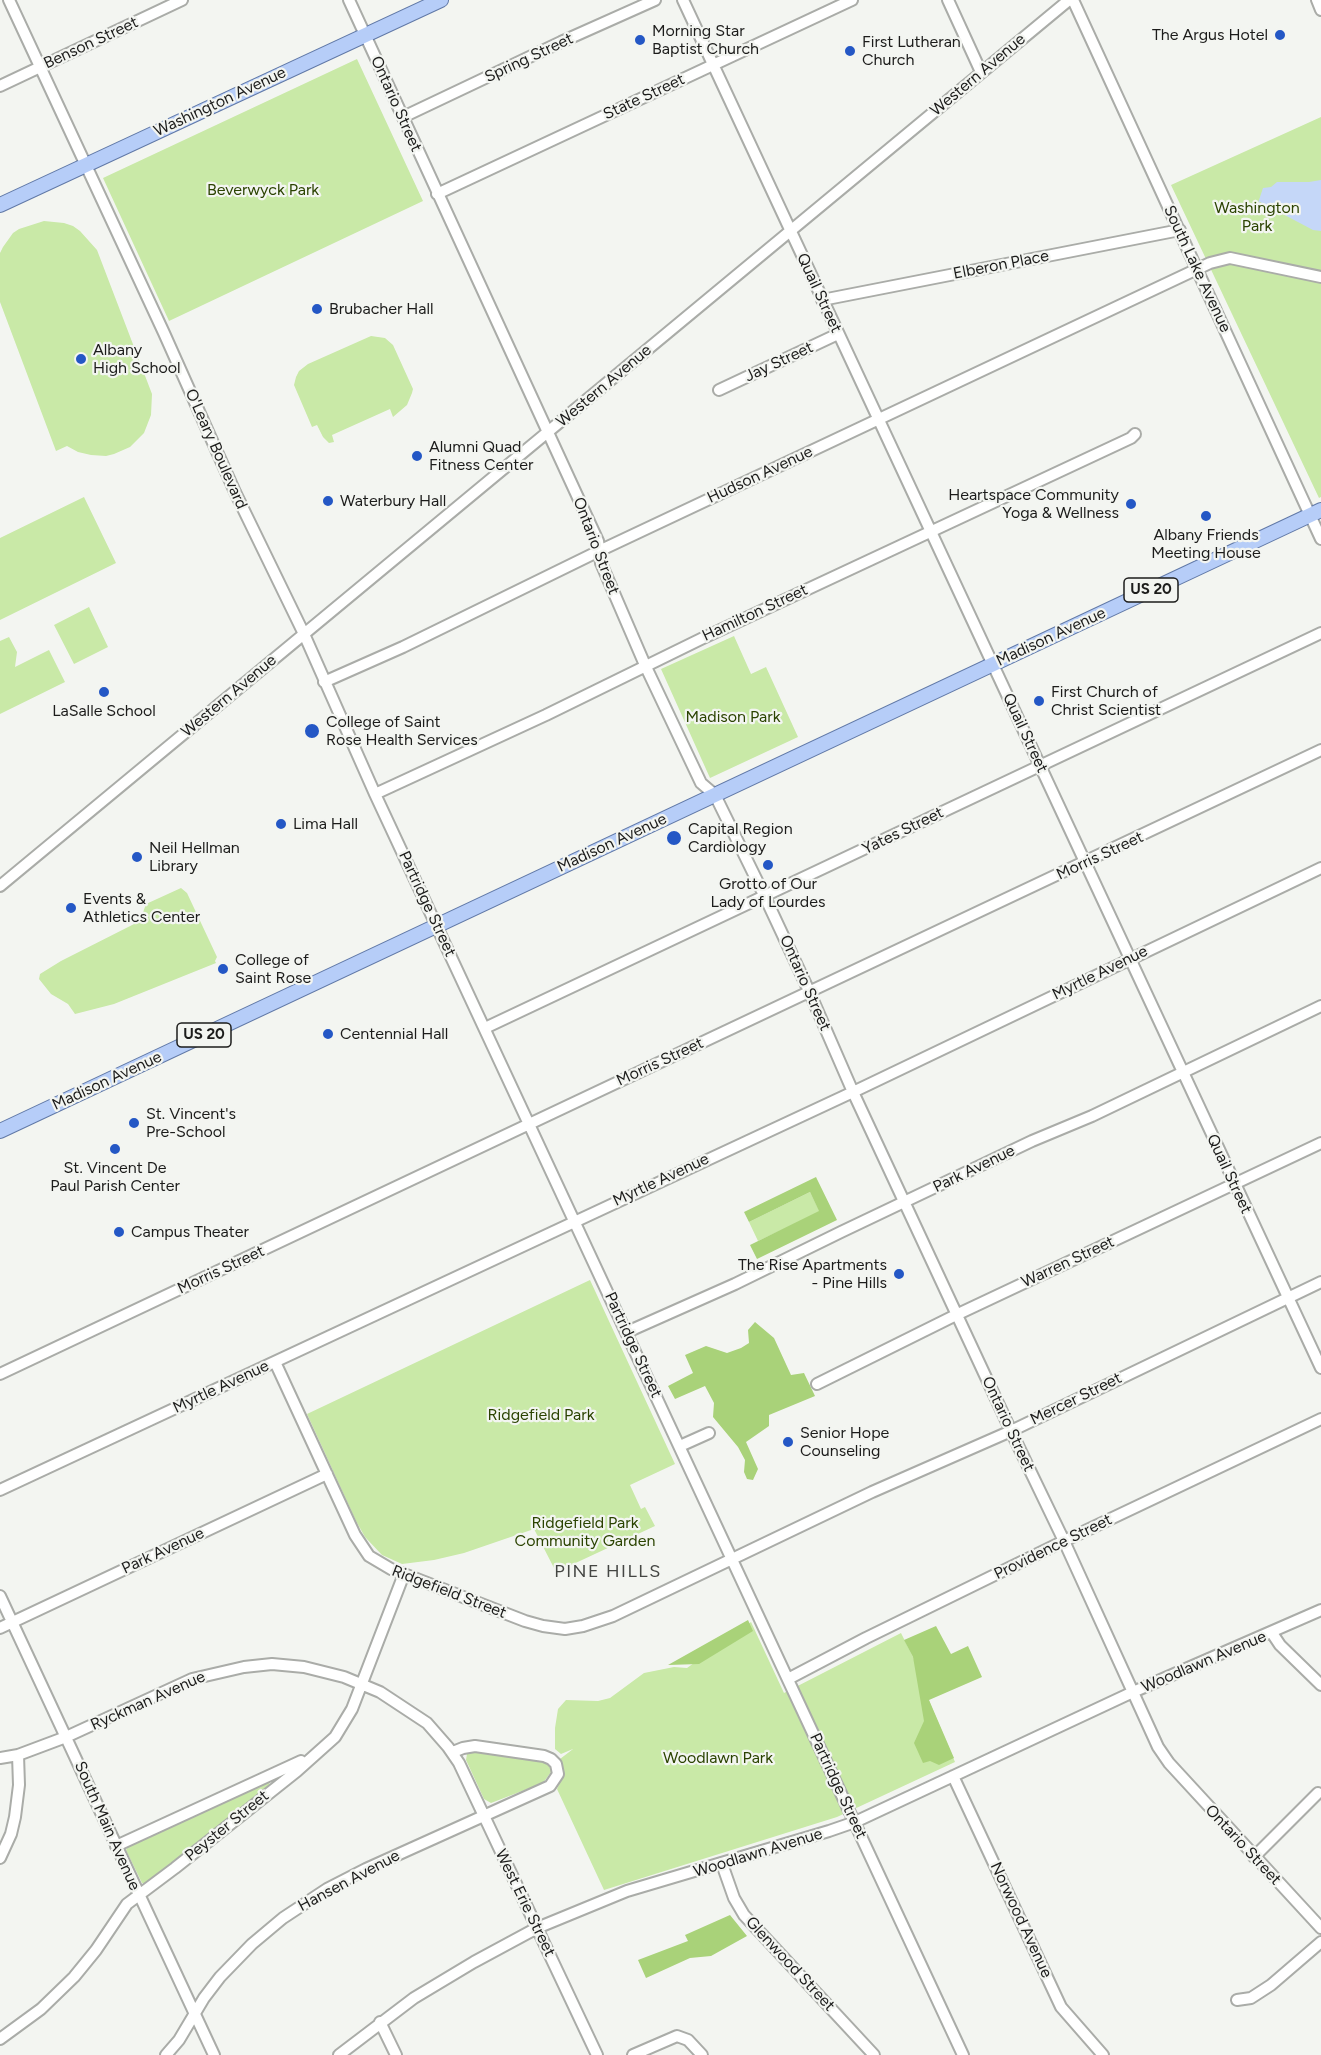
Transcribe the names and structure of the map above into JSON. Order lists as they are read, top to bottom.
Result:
{
  "streets": {
    "main road": ["Washington Avenue", "US 20", "Madison Avenue"],
    "street": [
      "Benson Street",
      "Spring Street",
      "Western Avenue",
      "State Street",
      "Ontario Street",
      "Elberon Place",
      "South Lake Avenue",
      "Quail Street",
      "Jay Street",
      "O'Leary Boulevard",
      "Hudson Avenue",
      "Hamilton Street",
      "Yates Street",
      "Morris Street",
      "Partridge Street",
      "Myrtle Avenue",
      "Park Avenue",
      "Warren Street",
      "Mercer Street",
      "Providence Street",
      "Ridgefield Street",
      "Woodlawn Avenue",
      "Ryckman Avenue",
      "South Main Avenue",
      "Peyster Street",
      "Hansen Avenue",
      "West Erie Street",
      "Norwood Avenue",
      "Glenwood Street"
    ]
  },
  "crossings": [
    ["Spring Street", "Ontario Street"],
    ["Western Avenue", "Ontario Street"],
    ["Western Avenue", "Quail Street"],
    ["Western Avenue", "O'Leary Boulevard"],
    ["Western Avenue", "Partridge Street"],
    ["State Street", "Ontario Street"],
    ["State Street", "Quail Street"],
    ["Washington Avenue", "Ontario Street"],
    ["Washington Avenue", "O'Leary Boulevard"],
    ["Ontario Street", "Hudson Avenue"],
    ["Ontario Street", "Hamilton Street"],
    ["Ontario Street", "Madison Avenue"],
    ["Ontario Street", "Yates Street"],
    ["Ontario Street", "Morris Street"],
    ["Ontario Street", "Myrtle Avenue"],
    ["Ontario Street", "Park Avenue"],
    ["Ontario Street", "Warren Street"],
    ["Ontario Street", "Mercer Street"],
    ["Ontario Street", "Providence Street"],
    ["Ontario Street", "Woodlawn Avenue"],
    ["Elberon Place", "South Lake Avenue"],
    ["Elberon Place", "Quail Street"],
    ["South Lake Avenue", "Hudson Avenue"],
    ["South Lake Avenue", "Madison Avenue"],
    ["Quail Street", "Jay Street"],
    ["Quail Street", "Hudson Avenue"],
    ["Quail Street", "Hamilton Street"],
    ["Quail Street", "Madison Avenue"],
    ["Quail Street", "Yates Street"],
    ["Quail Street", "Morris Street"],
    ["Quail Street", "Myrtle Avenue"],
    ["Quail Street", "Park Avenue"],
    ["Quail Street", "Warren Street"],
    ["Quail Street", "Mercer Street"],
    ["O'Leary Boulevard", "Partridge Street"],
    ["Hudson Avenue", "Partridge Street"],
    ["Hamilton Street", "Partridge Street"],
    ["Madison Avenue", "Partridge Street"],
    ["Yates Street", "Partridge Street"],
    ["Morris Street", "Partridge Street"],
    ["Partridge Street", "Myrtle Avenue"],
    ["Partridge Street", "Park Avenue"],
    ["Partridge Street", "Mercer Street"],
    ["Partridge Street", "Providence Street"],
    ["Partridge Street", "Ridgefield Street"],
    ["Partridge Street", "Woodlawn Avenue"],
    ["Myrtle Avenue", "Ridgefield Street"],
    ["Park Avenue", "Ridgefield Street"],
    ["Park Avenue", "South Main Avenue"],
    ["Mercer Street", "Ridgefield Street"],
    ["Ridgefield Street", "Peyster Street"],
    ["Woodlawn Avenue", "West Erie Street"],
    ["Woodlawn Avenue", "Norwood Avenue"],
    ["Woodlawn Avenue", "Glenwood Street"],
    ["Ryckman Avenue", "South Main Avenue"],
    ["Ryckman Avenue", "Peyster Street"],
    ["Ryckman Avenue", "West Erie Street"],
    ["South Main Avenue", "Peyster Street"],
    ["South Main Avenue", "Hansen Avenue"],
    ["Hansen Avenue", "West Erie Street"]
  ],
  "districts": ["PINE HILLS"],
  "parks": [
    "Beverwyck Park",
    "Washington Park",
    "Madison Park",
    "Ridgefield Park",
    "Ridgefield Park Community Garden",
    "Woodlawn Park"
  ],
  "places": [
    "The Argus Hotel",
    "Morning Star Baptist Church",
    "First Lutheran Church",
    "Brubacher Hall",
    "Albany High School",
    "Alumni Quad Fitness Center",
    "Waterbury Hall",
    "Heartspace Community Yoga & Wellness",
    "Albany Friends Meeting House",
    "LaSalle School",
    "First Church of Christ Scientist",
    "College of Saint Rose Health Services",
    "Lima Hall",
    "Capital Region Cardiology",
    "Neil Hellman Library",
    "Grotto of Our Lady of Lourdes",
    "Events & Athletics Center",
    "College of Saint Rose",
    "Centennial Hall",
    "St. Vincent's Pre-School",
    "St. Vincent De Paul Parish Center",
    "Campus Theater",
    "The Rise Apartments - Pine Hills",
    "Senior Hope Counseling"
  ]
}
